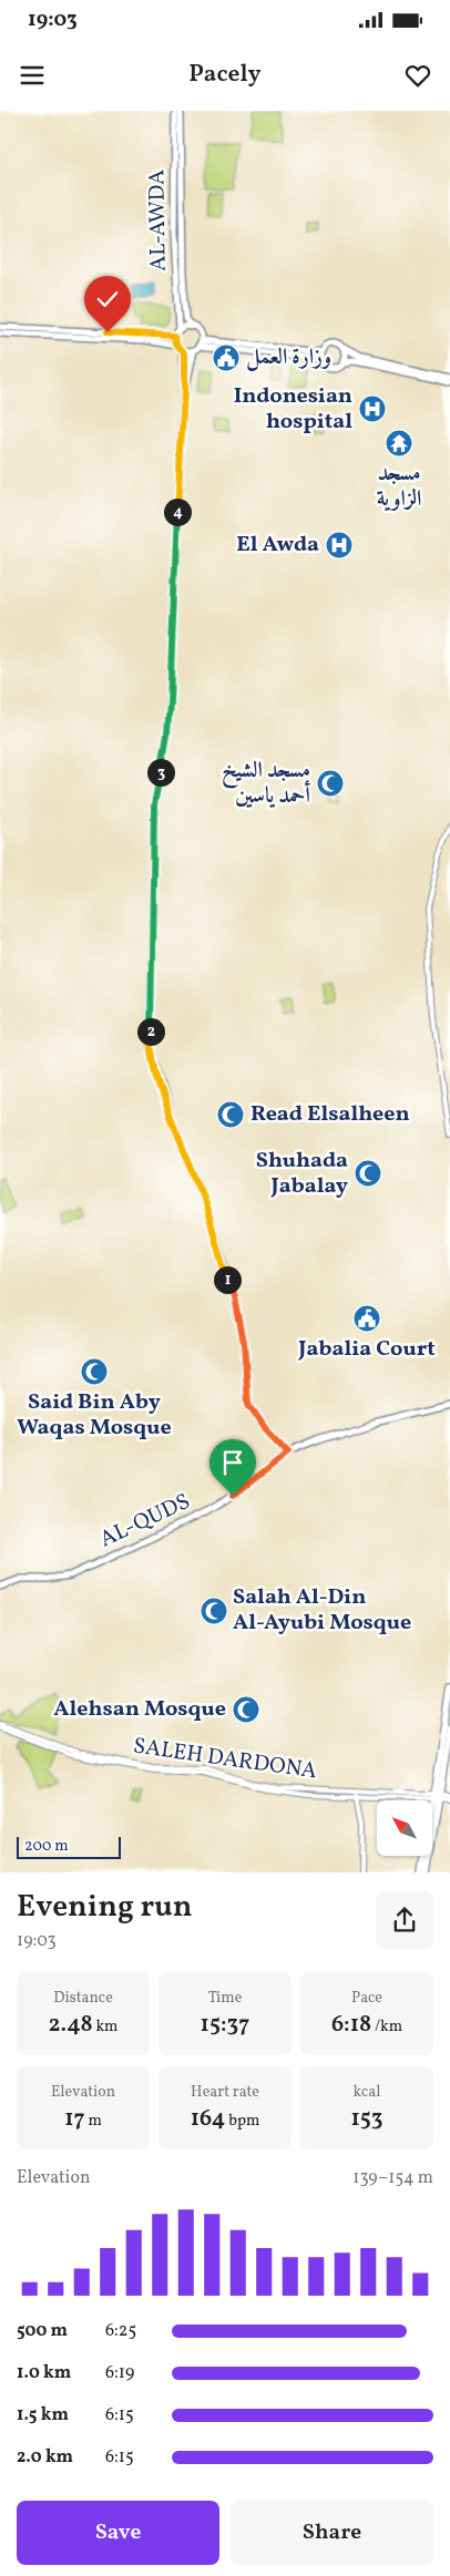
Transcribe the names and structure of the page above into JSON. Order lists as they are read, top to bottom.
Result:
{
  "streets": {
    "main road": ["AL-AWDA", "AL-QUDS"],
    "street": ["SALEH DARDONA"]
  },
  "places": {
    "public building": ["وزارة العمل", "Jabalia Court"],
    "hospital": ["Indonesian hospital", "El Awda"],
    "temple": ["مسجد الزاوية"],
    "mosque": [
      "مسجد الشيخ أحمد ياسين",
      "Read Elsalheen",
      "Shuhada Jabalay",
      "Said Bin Aby Waqas Mosque",
      "Salah Al-Din Al-Ayubi Mosque",
      "Alehsan Mosque"
    ]
  },
  "scale_bar": "200 m",
  "north": "top left",
  "page": {
    "status": "19:03",
    "header": "Pacely",
    "pins": [
      "4",
      "3",
      "2",
      "1"
    ],
    "scale": "200 m",
    "heading": ["Evening run", "19:03"],
    "stats": [
      ["Distance", "2.48 km"],
      ["Time", "15:37"],
      ["Pace", "6:18 /km"],
      ["Elevation", "17 m"],
      ["Heart rate", "164 bpm"],
      ["kcal", "153"]
    ],
    "chart": ["Elevation", "139–154 m"],
    "list": [
      {
        "name": "500 m",
        "note": "6:25"
      },
      {
        "name": "1.0 km",
        "note": "6:19"
      },
      {
        "name": "1.5 km",
        "note": "6:15"
      },
      {
        "name": "2.0 km",
        "note": "6:15"
      }
    ],
    "buttons": ["Save", "Share"]
  }
}
